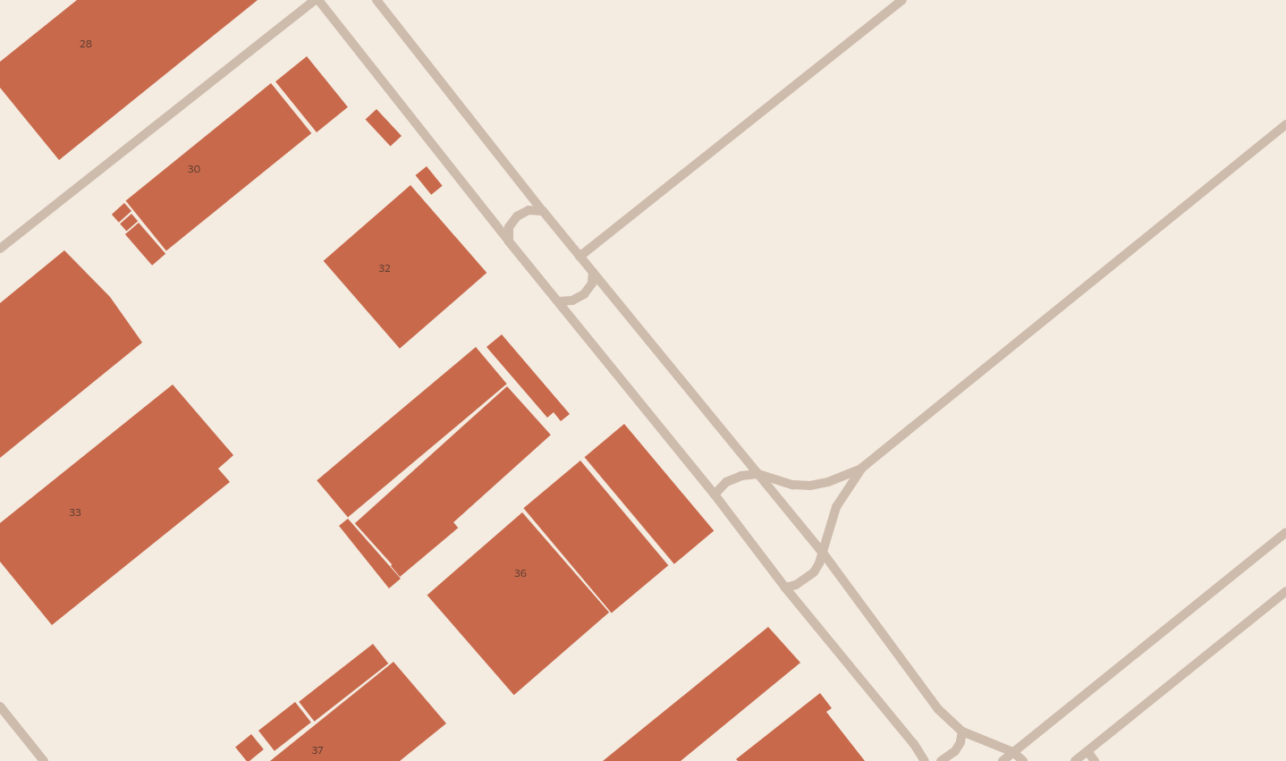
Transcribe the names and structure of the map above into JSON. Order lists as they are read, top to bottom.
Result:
{
  "house_numbers": [
    "28",
    "30",
    "32",
    "33",
    "36",
    "37"
  ]
}
